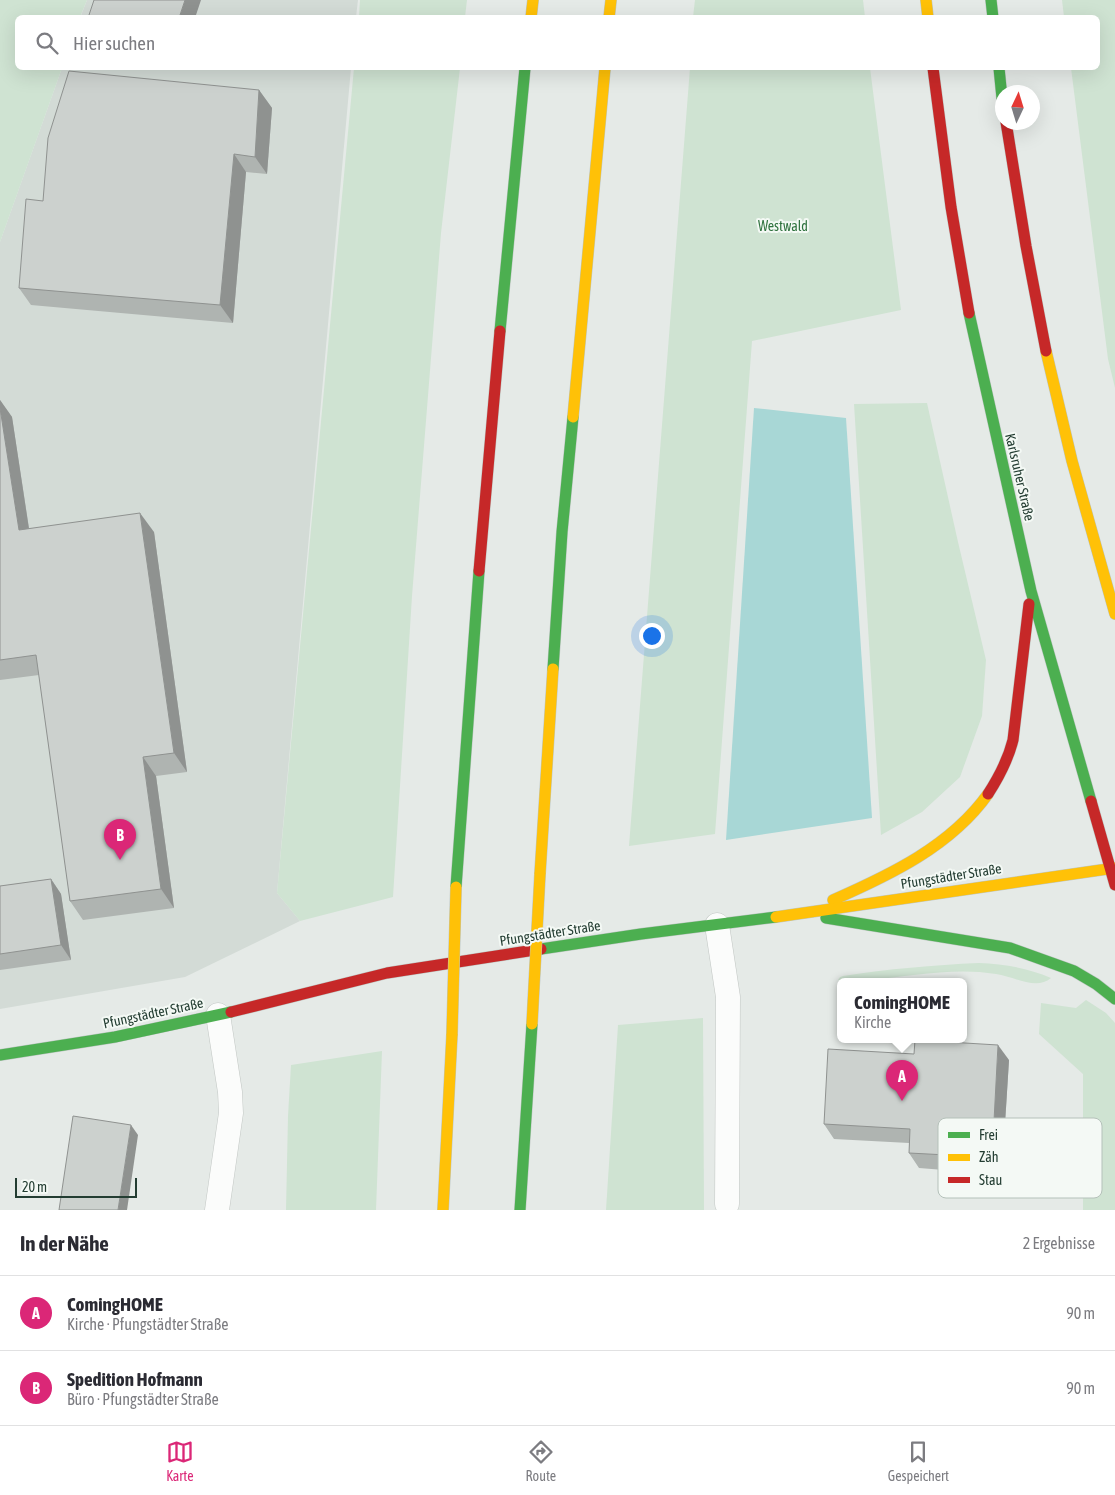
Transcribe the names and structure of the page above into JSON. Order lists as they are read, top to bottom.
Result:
{
  "streets": {
    "main road": ["Karlsruher Straße", "Pfungstädter Straße"]
  },
  "crossings": [
    ["Karlsruher Straße", "Pfungstädter Straße"]
  ],
  "parks": ["Westwald"],
  "legend": ["Frei", "Zäh", "Stau"],
  "scale_bar": "20 m",
  "north": "top",
  "page": {
    "search": "Hier suchen",
    "pins": ["B", "A"],
    "popup": ["ComingHOME", "Kirche"],
    "scale": "20 m",
    "heading": ["In der Nähe", "2 Ergebnisse"],
    "list": [
      {
        "mark": "A",
        "name": "ComingHOME",
        "note": "Kirche · Pfungstädter Straße",
        "value": "90 m"
      },
      {
        "mark": "B",
        "name": "Spedition Hofmann",
        "note": "Büro · Pfungstädter Straße",
        "value": "90 m"
      }
    ],
    "nav": ["Karte", "Route", "Gespeichert"]
  }
}
